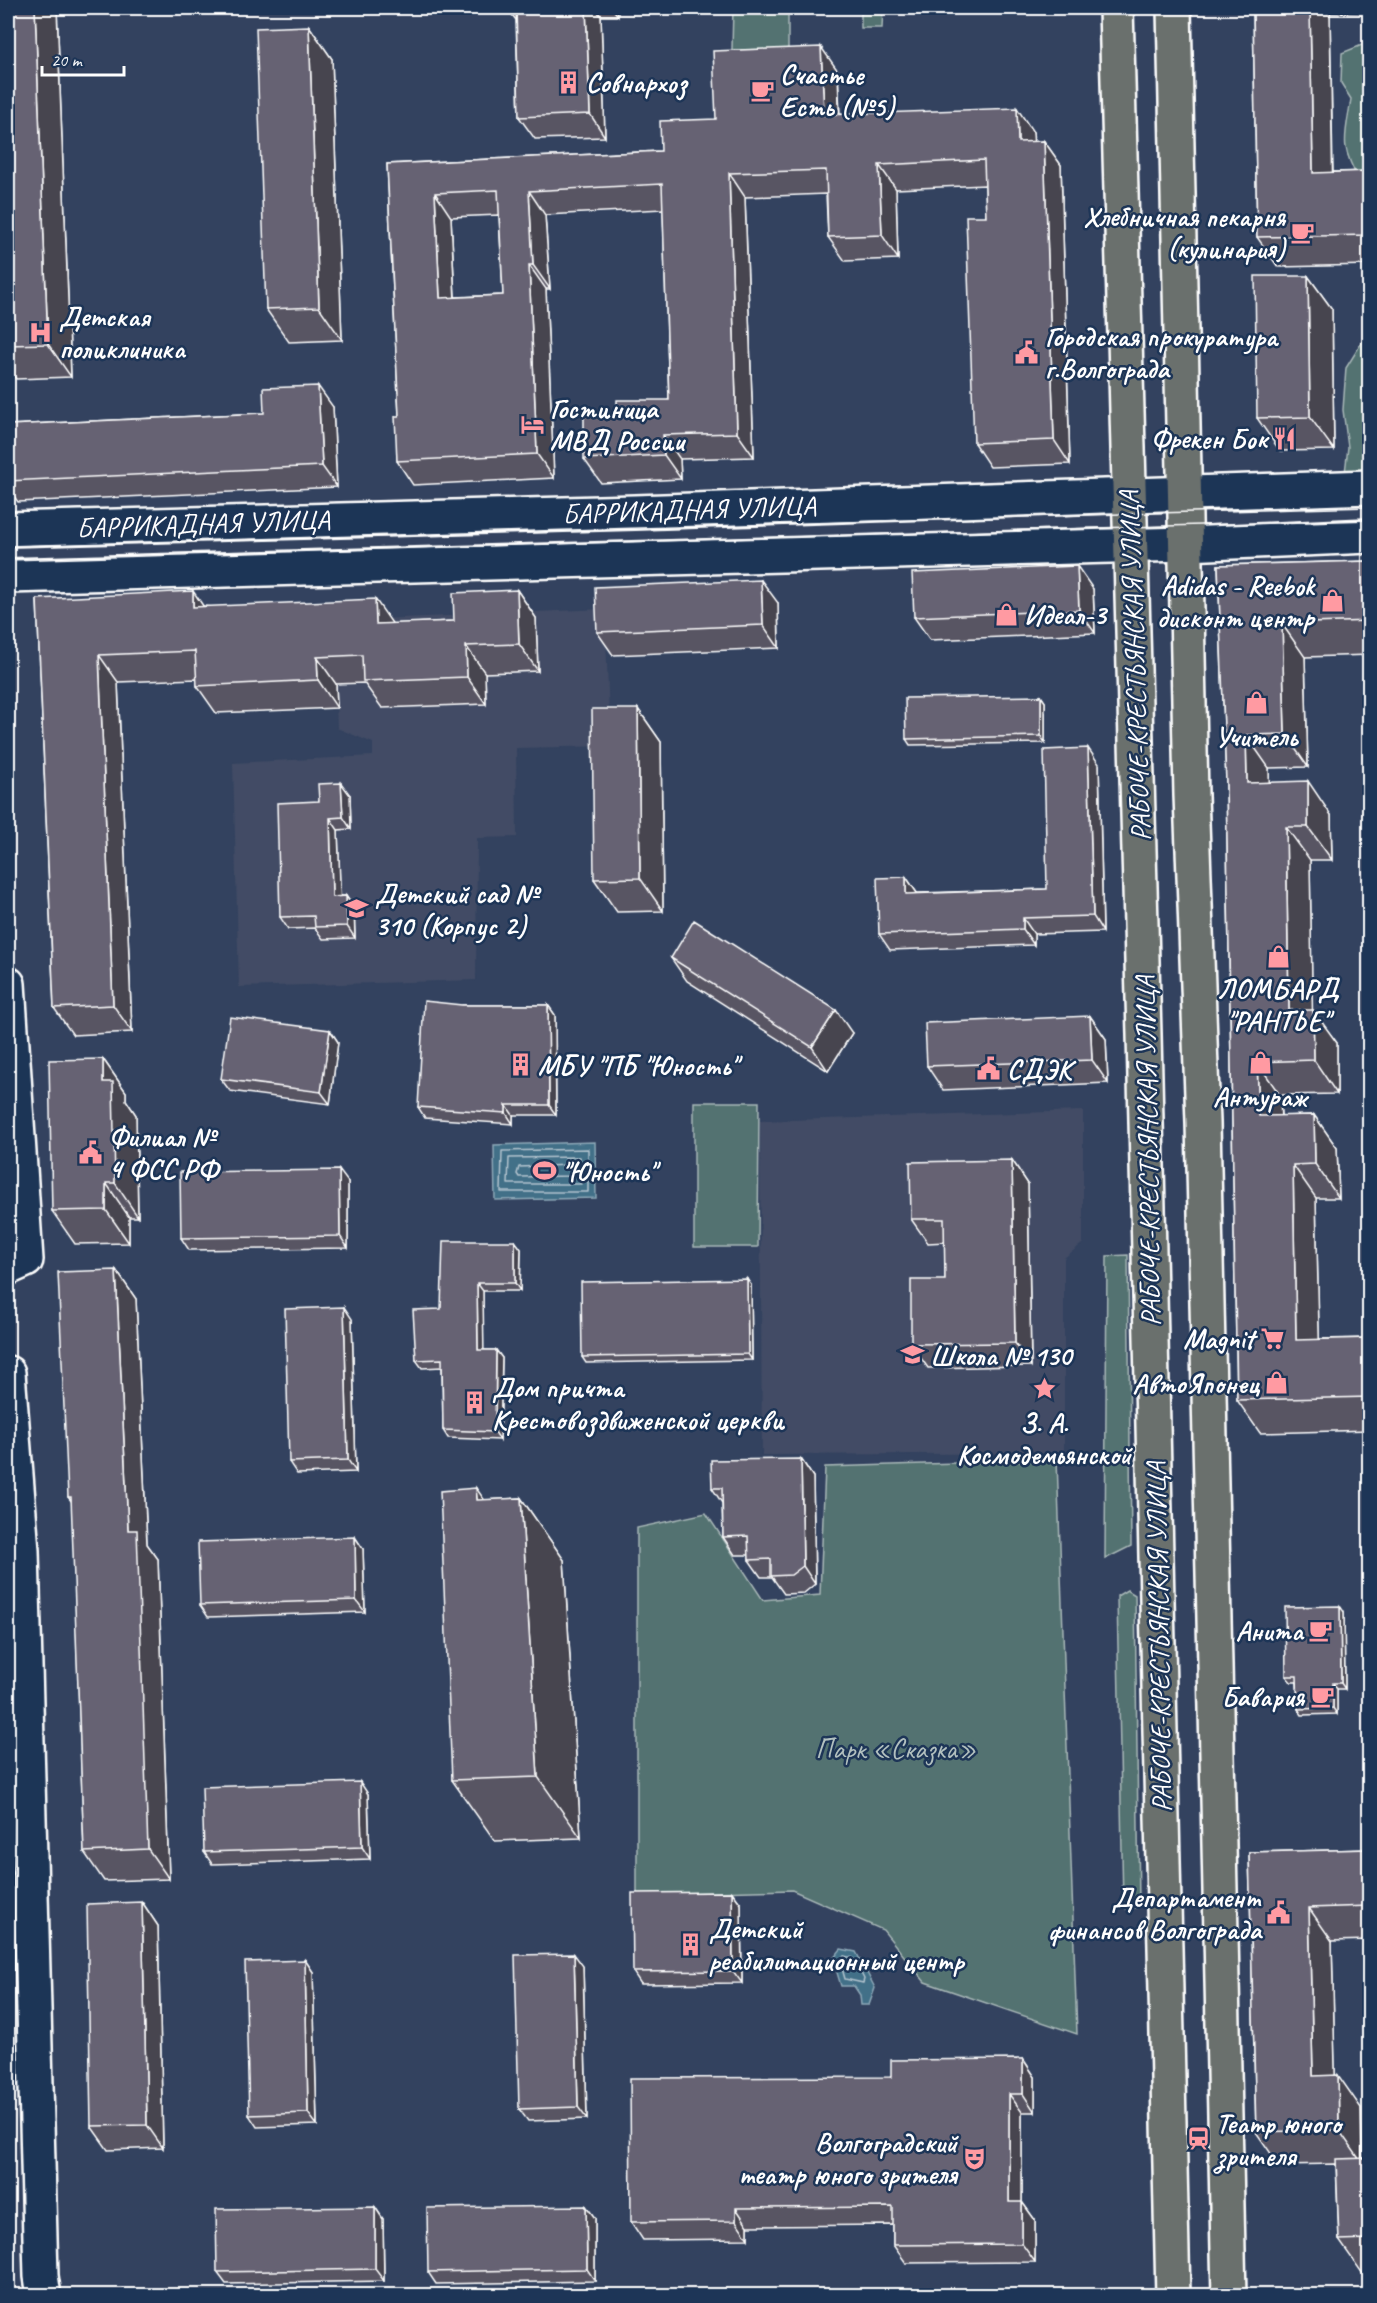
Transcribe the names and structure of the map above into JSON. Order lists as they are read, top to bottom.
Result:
{
  "streets": {
    "main road": ["РАБОЧЕ-КРЕСТЬЯНСКАЯ УЛИЦА"],
    "street": ["БАРРИКАДНАЯ УЛИЦА"]
  },
  "crossings": [
    ["БАРРИКАДНАЯ УЛИЦА", "РАБОЧЕ-КРЕСТЬЯНСКАЯ УЛИЦА"]
  ],
  "parks": ["Парк «Сказка»"],
  "places": {
    "building": [
      "Совнархоз",
      "МБУ \"ПБ \"Юность\"",
      "Дом причта Крестовоздвиженской церкви",
      "Детский реабилитационный центр"
    ],
    "cafe": [
      "Счастье Есть (№5)",
      "Хлебничная пекарня (кулинария)",
      "Анита",
      "Бавария"
    ],
    "hospital": ["Детская поликлиника"],
    "public building": [
      "Городская прокуратура г.Волгограда",
      "СДЭК",
      "Филиал № 4 ФСС РФ",
      "Департамент финансов Волгограда"
    ],
    "hotel": ["Гостиница МВД России"],
    "restaurant": ["Фрекен Бок"],
    "shop": [
      "Adidas - Reebok дисконт центр",
      "Идеал-3",
      "Учитель",
      "ЛОМБАРД \"РАНТЬЕ\"",
      "Антураж",
      "АвтоЯпонец"
    ],
    "school or university": ["Детский сад № 310 (Корпус 2)", "Школа № 130"],
    "sports": ["\"Юность\""],
    "supermarket": ["Magnit"],
    "place": ["З. А. Космодемьянской"],
    "station": ["Театр юного зрителя"],
    "theatre": ["Волгоградский театр юного зрителя"]
  },
  "scale_bar": "20 m"
}
